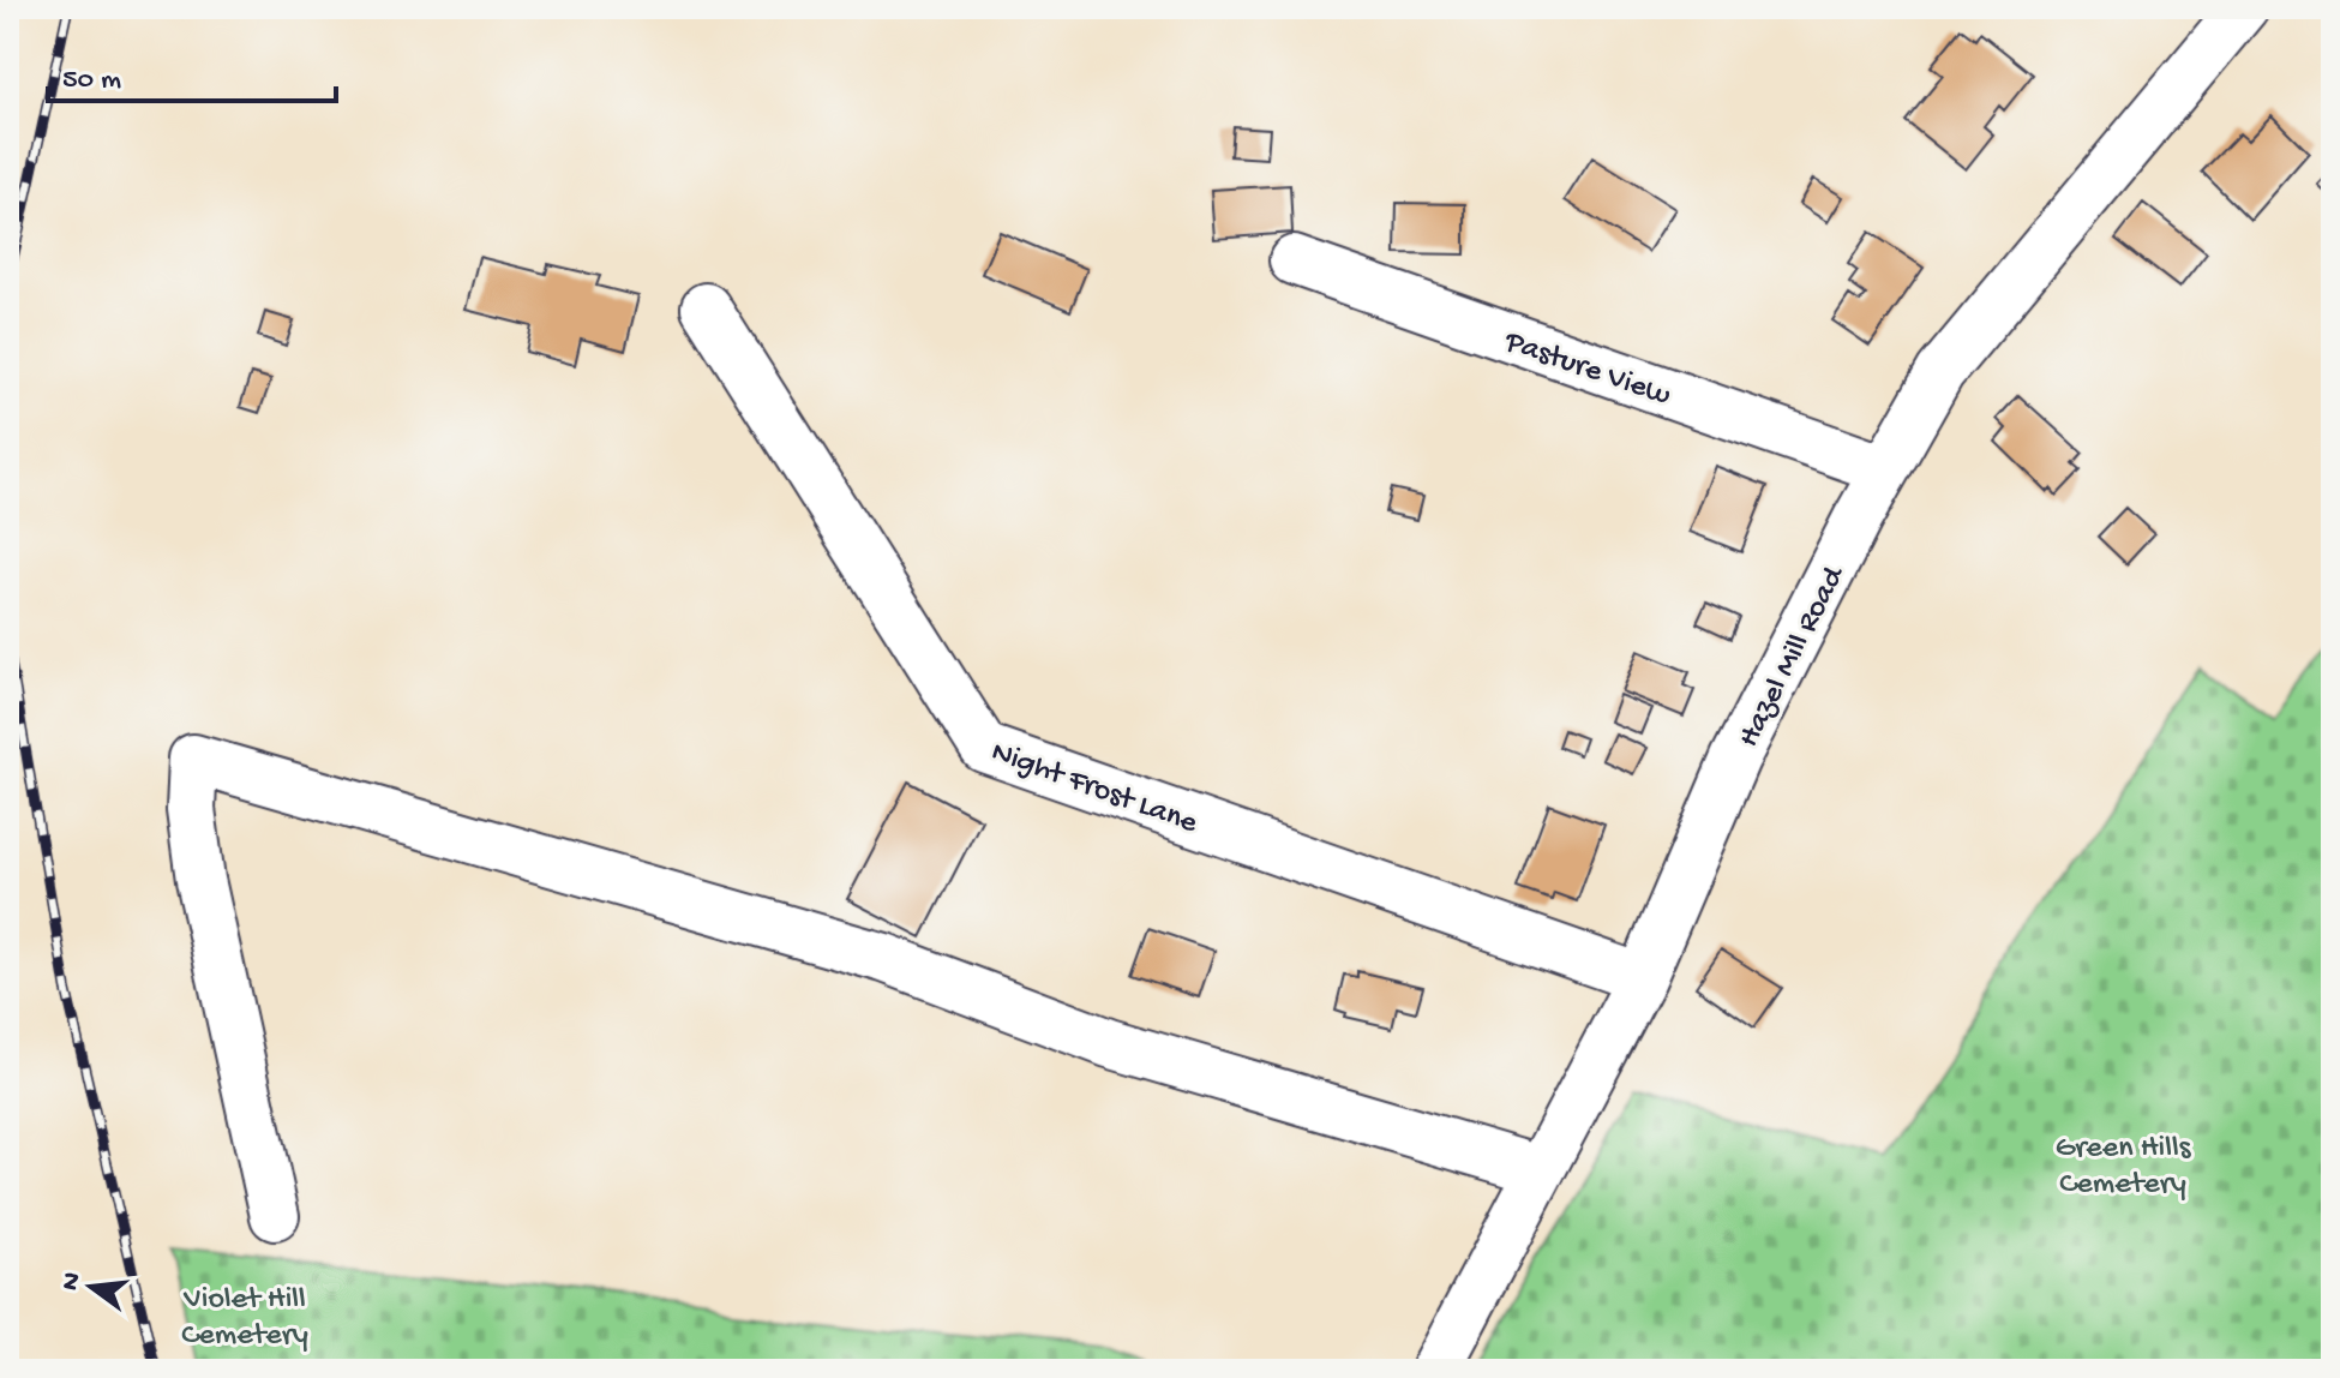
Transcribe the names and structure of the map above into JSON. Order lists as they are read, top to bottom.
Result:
{
  "streets": {
    "street": ["Pasture View", "Hazel Mill Road", "Night Frost Lane"]
  },
  "crossings": [
    ["Pasture View", "Hazel Mill Road"],
    ["Hazel Mill Road", "Night Frost Lane"]
  ],
  "parks": ["Green Hills Cemetery", "Violet Hill Cemetery"],
  "scale_bar": "50 m",
  "north": "left"
}
